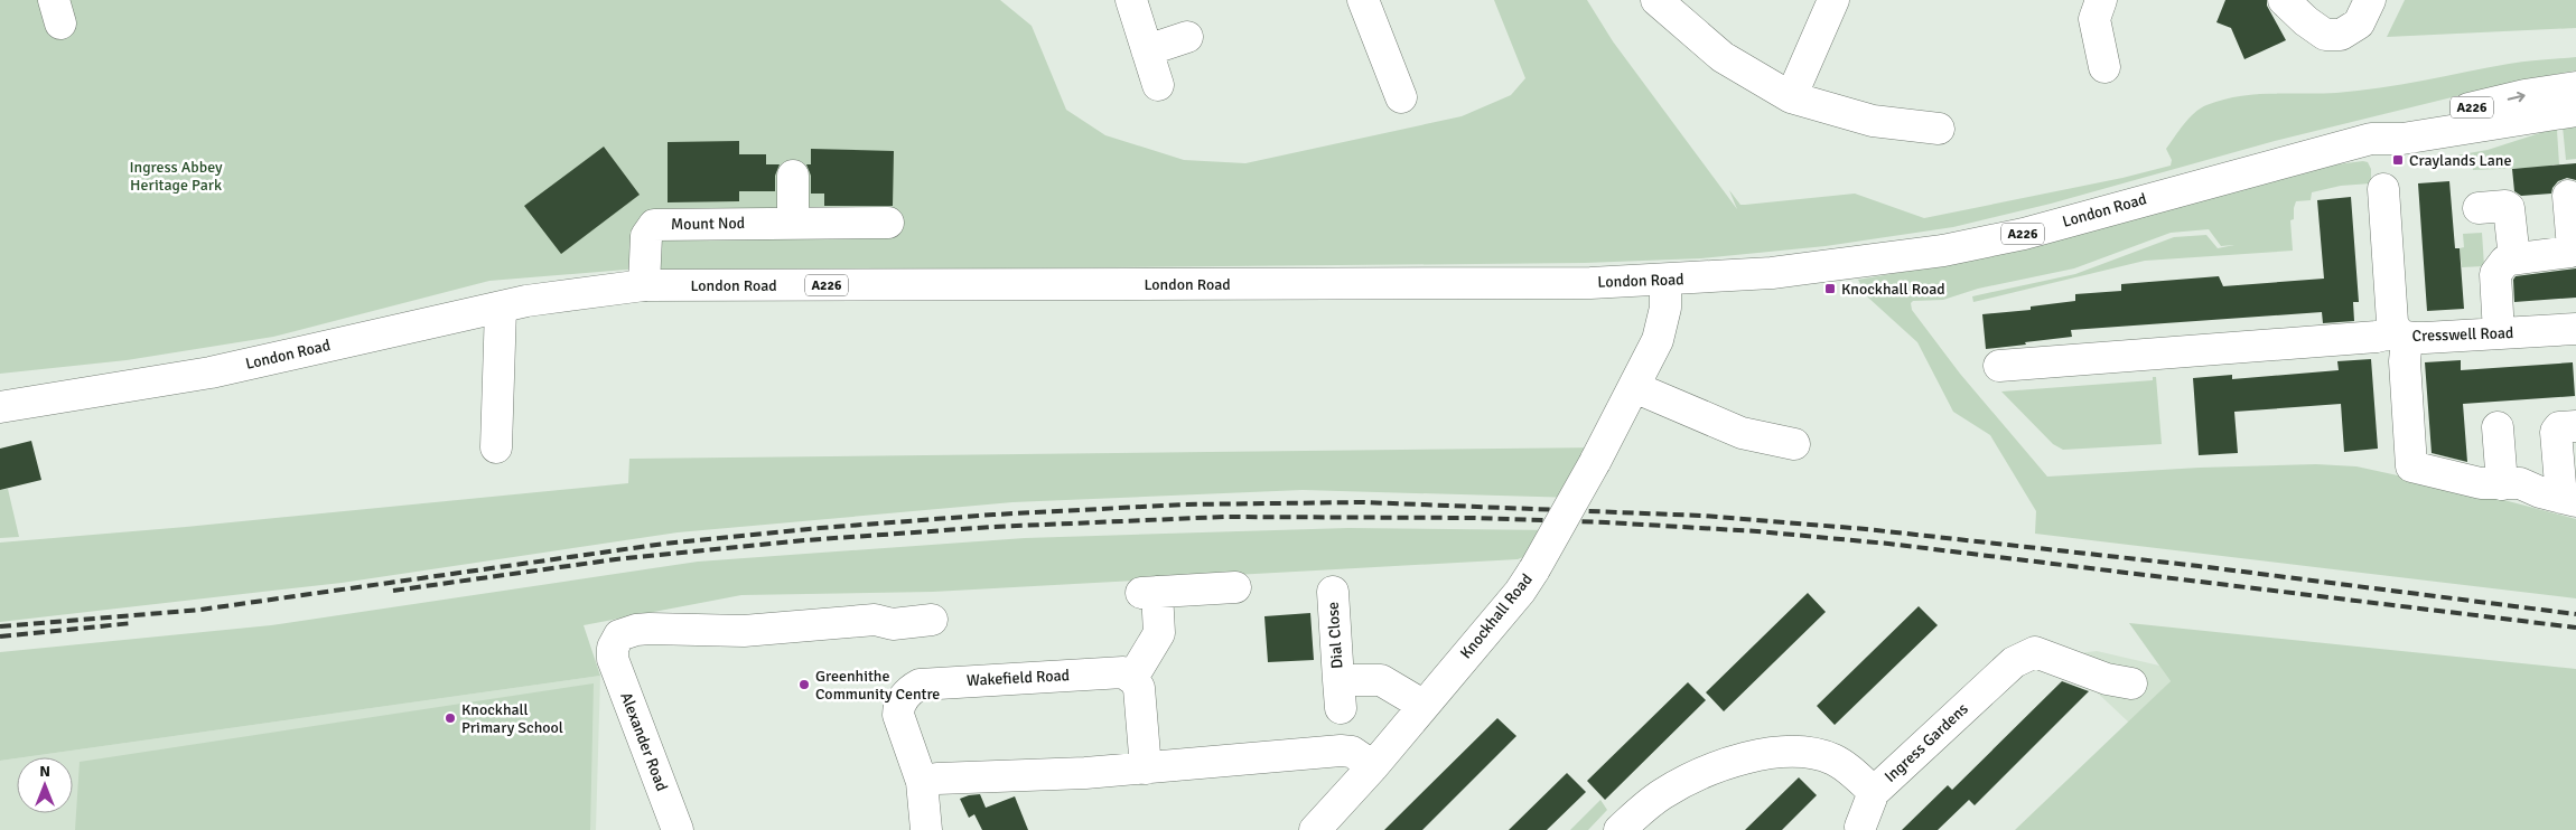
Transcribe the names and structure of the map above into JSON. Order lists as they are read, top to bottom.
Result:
{
  "streets": {
    "street": [
      "A226",
      "London Road",
      "Mount Nod",
      "Cresswell Road",
      "Knockhall Road",
      "Dial Close",
      "Wakefield Road",
      "Alexander Road",
      "Ingress Gardens"
    ]
  },
  "crossings": [
    ["London Road", "Mount Nod"],
    ["London Road", "Knockhall Road"],
    ["Knockhall Road", "Dial Close"]
  ],
  "parks": ["Ingress Abbey Heritage Park"],
  "places": {
    "transit": ["Craylands Lane", "Knockhall Road"],
    "other": ["Greenhithe Community Centre", "Knockhall Primary School"]
  },
  "north": "top"
}
